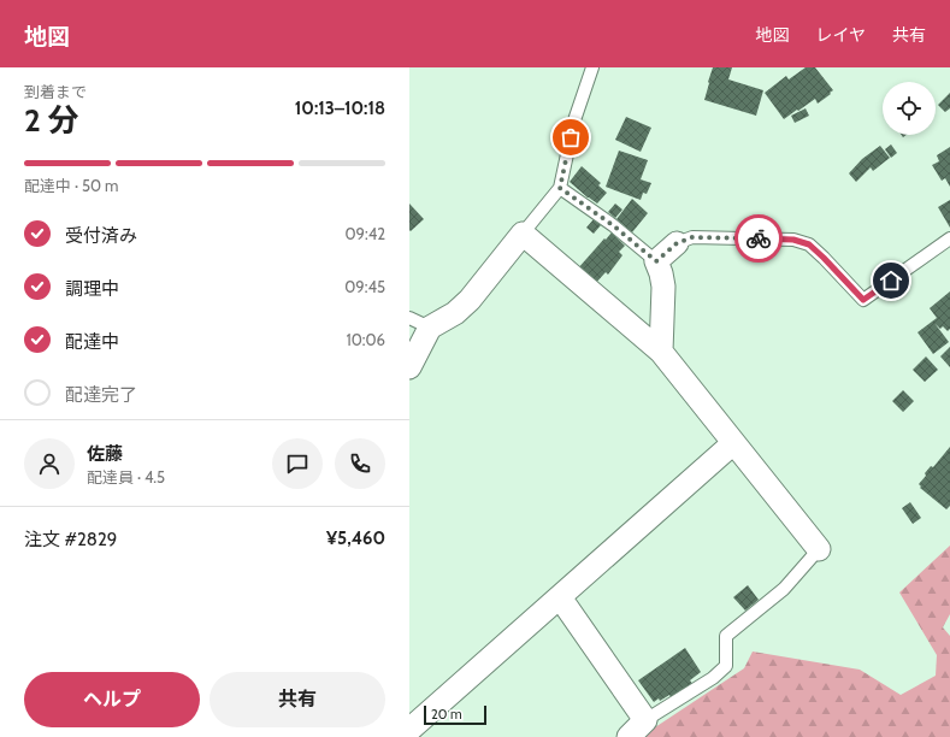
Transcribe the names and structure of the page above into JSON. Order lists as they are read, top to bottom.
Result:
{
  "scale_bar": "20 m",
  "page": {
    "header": "地図",
    "nav": ["地図", "レイヤ", "共有"],
    "heading": ["2 分", "到着まで", "10:13–10:18"],
    "panel": [
      "佐藤",
      "配達員 · 4.5",
      "注文 #2829",
      "¥5,460"
    ],
    "bar": "配達中 · 50 m",
    "list": [
      ["受付済み", "09:42"],
      ["調理中", "09:45"],
      ["配達中", "10:06"],
      "配達完了"
    ],
    "buttons": ["ヘルプ", "共有"],
    "scale": "20 m"
  }
}
